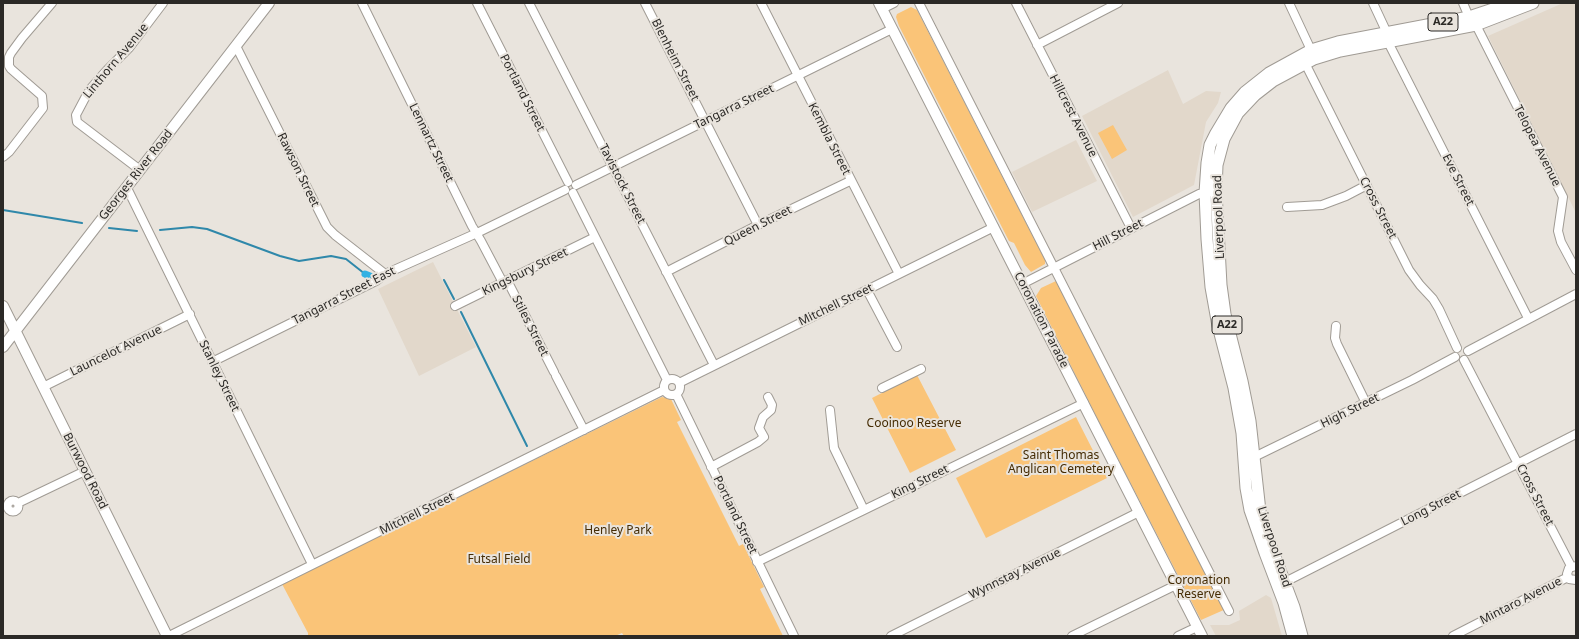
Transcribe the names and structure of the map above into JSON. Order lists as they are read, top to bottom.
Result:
{
  "streets": {
    "highway": ["A22", "Liverpool Road"],
    "main road": ["Georges River Road", "Coronation Parade", "Burwood Road"],
    "street": [
      "Blenheim Street",
      "Linthorn Avenue",
      "Portland Street",
      "Tangarra Street",
      "Hillcrest Avenue",
      "Kembla Street",
      "Lennartz Street",
      "Telopea Avenue",
      "Rawson Street",
      "Eve Street",
      "Tavistock Street",
      "Cross Street",
      "Queen Street",
      "Hill Street",
      "Kingsbury Street",
      "Tangarra Street East",
      "Mitchell Street",
      "Stiles Street",
      "Launcelot Avenue",
      "Stanley Street",
      "High Street",
      "King Street",
      "Long Street",
      "Wynnstay Avenue",
      "Mintaro Avenue"
    ]
  },
  "crossings": [
    ["Blenheim Street", "Tangarra Street"],
    ["Blenheim Street", "Queen Street"],
    ["Linthorn Avenue", "Georges River Road"],
    ["Portland Street", "Tangarra Street"],
    ["Portland Street", "Kingsbury Street"],
    ["Portland Street", "Mitchell Street"],
    ["Portland Street", "King Street"],
    ["Tangarra Street", "Kembla Street"],
    ["Tangarra Street", "Lennartz Street"],
    ["Tangarra Street", "Tavistock Street"],
    ["Tangarra Street", "Tangarra Street East"],
    ["Tangarra Street", "Coronation Parade"],
    ["Hillcrest Avenue", "Hill Street"],
    ["Kembla Street", "Queen Street"],
    ["Kembla Street", "Mitchell Street"],
    ["Lennartz Street", "Kingsbury Street"],
    ["Lennartz Street", "Tangarra Street East"],
    ["Lennartz Street", "Stiles Street"],
    ["Telopea Avenue", "Liverpool Road"],
    ["Rawson Street", "Georges River Road"],
    ["Rawson Street", "Tangarra Street East"],
    ["Georges River Road", "Stanley Street"],
    ["Georges River Road", "Burwood Road"],
    ["Eve Street", "Liverpool Road"],
    ["Tavistock Street", "Queen Street"],
    ["Tavistock Street", "Mitchell Street"],
    ["Cross Street", "Liverpool Road"],
    ["Cross Street", "High Street"],
    ["Cross Street", "Long Street"],
    ["Liverpool Road", "Hill Street"],
    ["Liverpool Road", "High Street"],
    ["Liverpool Road", "Long Street"],
    ["Hill Street", "Coronation Parade"],
    ["Kingsbury Street", "Stiles Street"],
    ["Tangarra Street East", "Stanley Street"],
    ["Mitchell Street", "Coronation Parade"],
    ["Mitchell Street", "Stiles Street"],
    ["Mitchell Street", "Stanley Street"],
    ["Mitchell Street", "Burwood Road"],
    ["Coronation Parade", "King Street"],
    ["Coronation Parade", "Wynnstay Avenue"],
    ["Launcelot Avenue", "Stanley Street"],
    ["Launcelot Avenue", "Burwood Road"]
  ],
  "parks": [
    "Cooinoo Reserve",
    "Saint Thomas Anglican Cemetery",
    "Henley Park",
    "Futsal Field",
    "Coronation Reserve"
  ]
}
